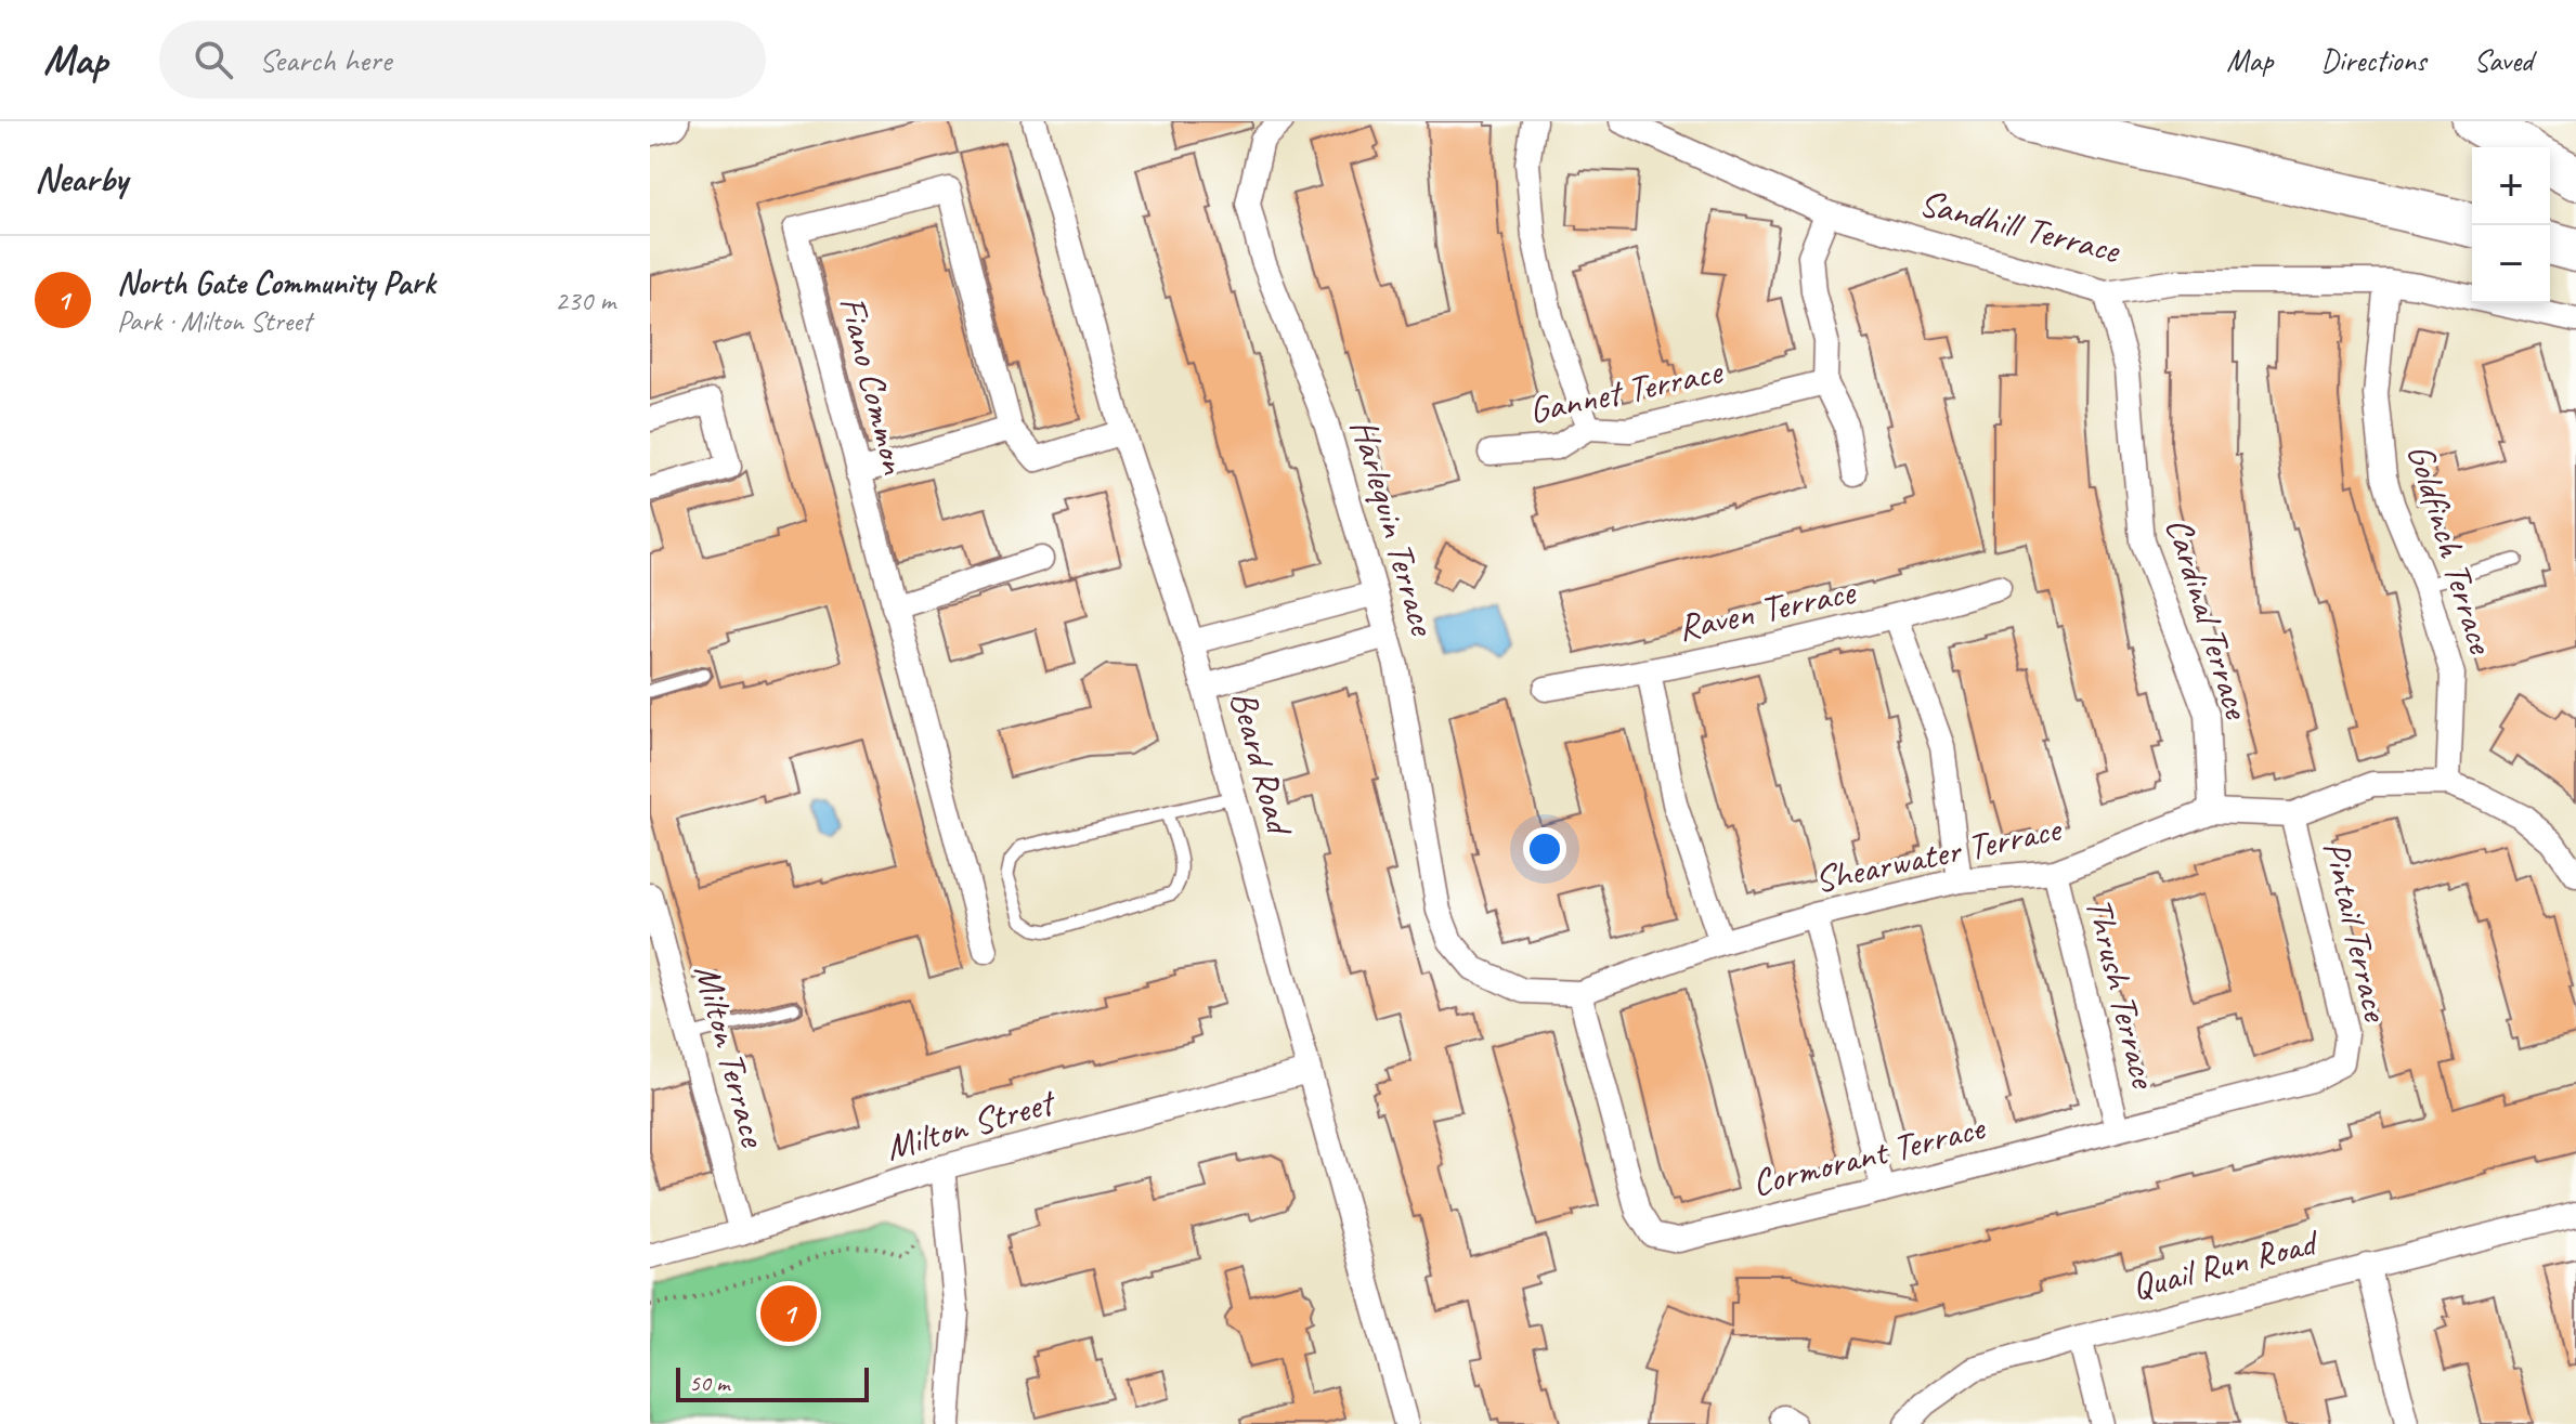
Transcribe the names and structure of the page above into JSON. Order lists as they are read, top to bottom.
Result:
{
  "streets": {
    "street": [
      "Sandhill Terrace",
      "Fiano Common",
      "Gannet Terrace",
      "Harlequin Terrace",
      "Goldfinch Terrace",
      "Raven Terrace",
      "Cardinal Terrace",
      "Beard Road",
      "Shearwater Terrace",
      "Pintail Terrace",
      "Thrush Terrace",
      "Milton Terrace",
      "Milton Street",
      "Cormorant Terrace",
      "Quail Run Road"
    ]
  },
  "crossings": [
    ["Sandhill Terrace", "Goldfinch Terrace"],
    ["Sandhill Terrace", "Cardinal Terrace"],
    ["Harlequin Terrace", "Shearwater Terrace"],
    ["Goldfinch Terrace", "Shearwater Terrace"],
    ["Cardinal Terrace", "Shearwater Terrace"],
    ["Beard Road", "Milton Street"],
    ["Shearwater Terrace", "Pintail Terrace"],
    ["Shearwater Terrace", "Thrush Terrace"],
    ["Shearwater Terrace", "Cormorant Terrace"],
    ["Pintail Terrace", "Cormorant Terrace"],
    ["Thrush Terrace", "Cormorant Terrace"],
    ["Milton Terrace", "Milton Street"]
  ],
  "scale_bar": "50 m",
  "page": {
    "header": "Map",
    "search": "Search here",
    "nav": ["Map", "Directions", "Saved"],
    "heading": "Nearby",
    "map_buttons": ["+", "−"],
    "list": [
      {
        "mark": "1",
        "name": "North Gate Community Park",
        "note": "Park · Milton Street",
        "value": "230 m"
      }
    ],
    "pins": "1",
    "scale": "50 m"
  }
}
